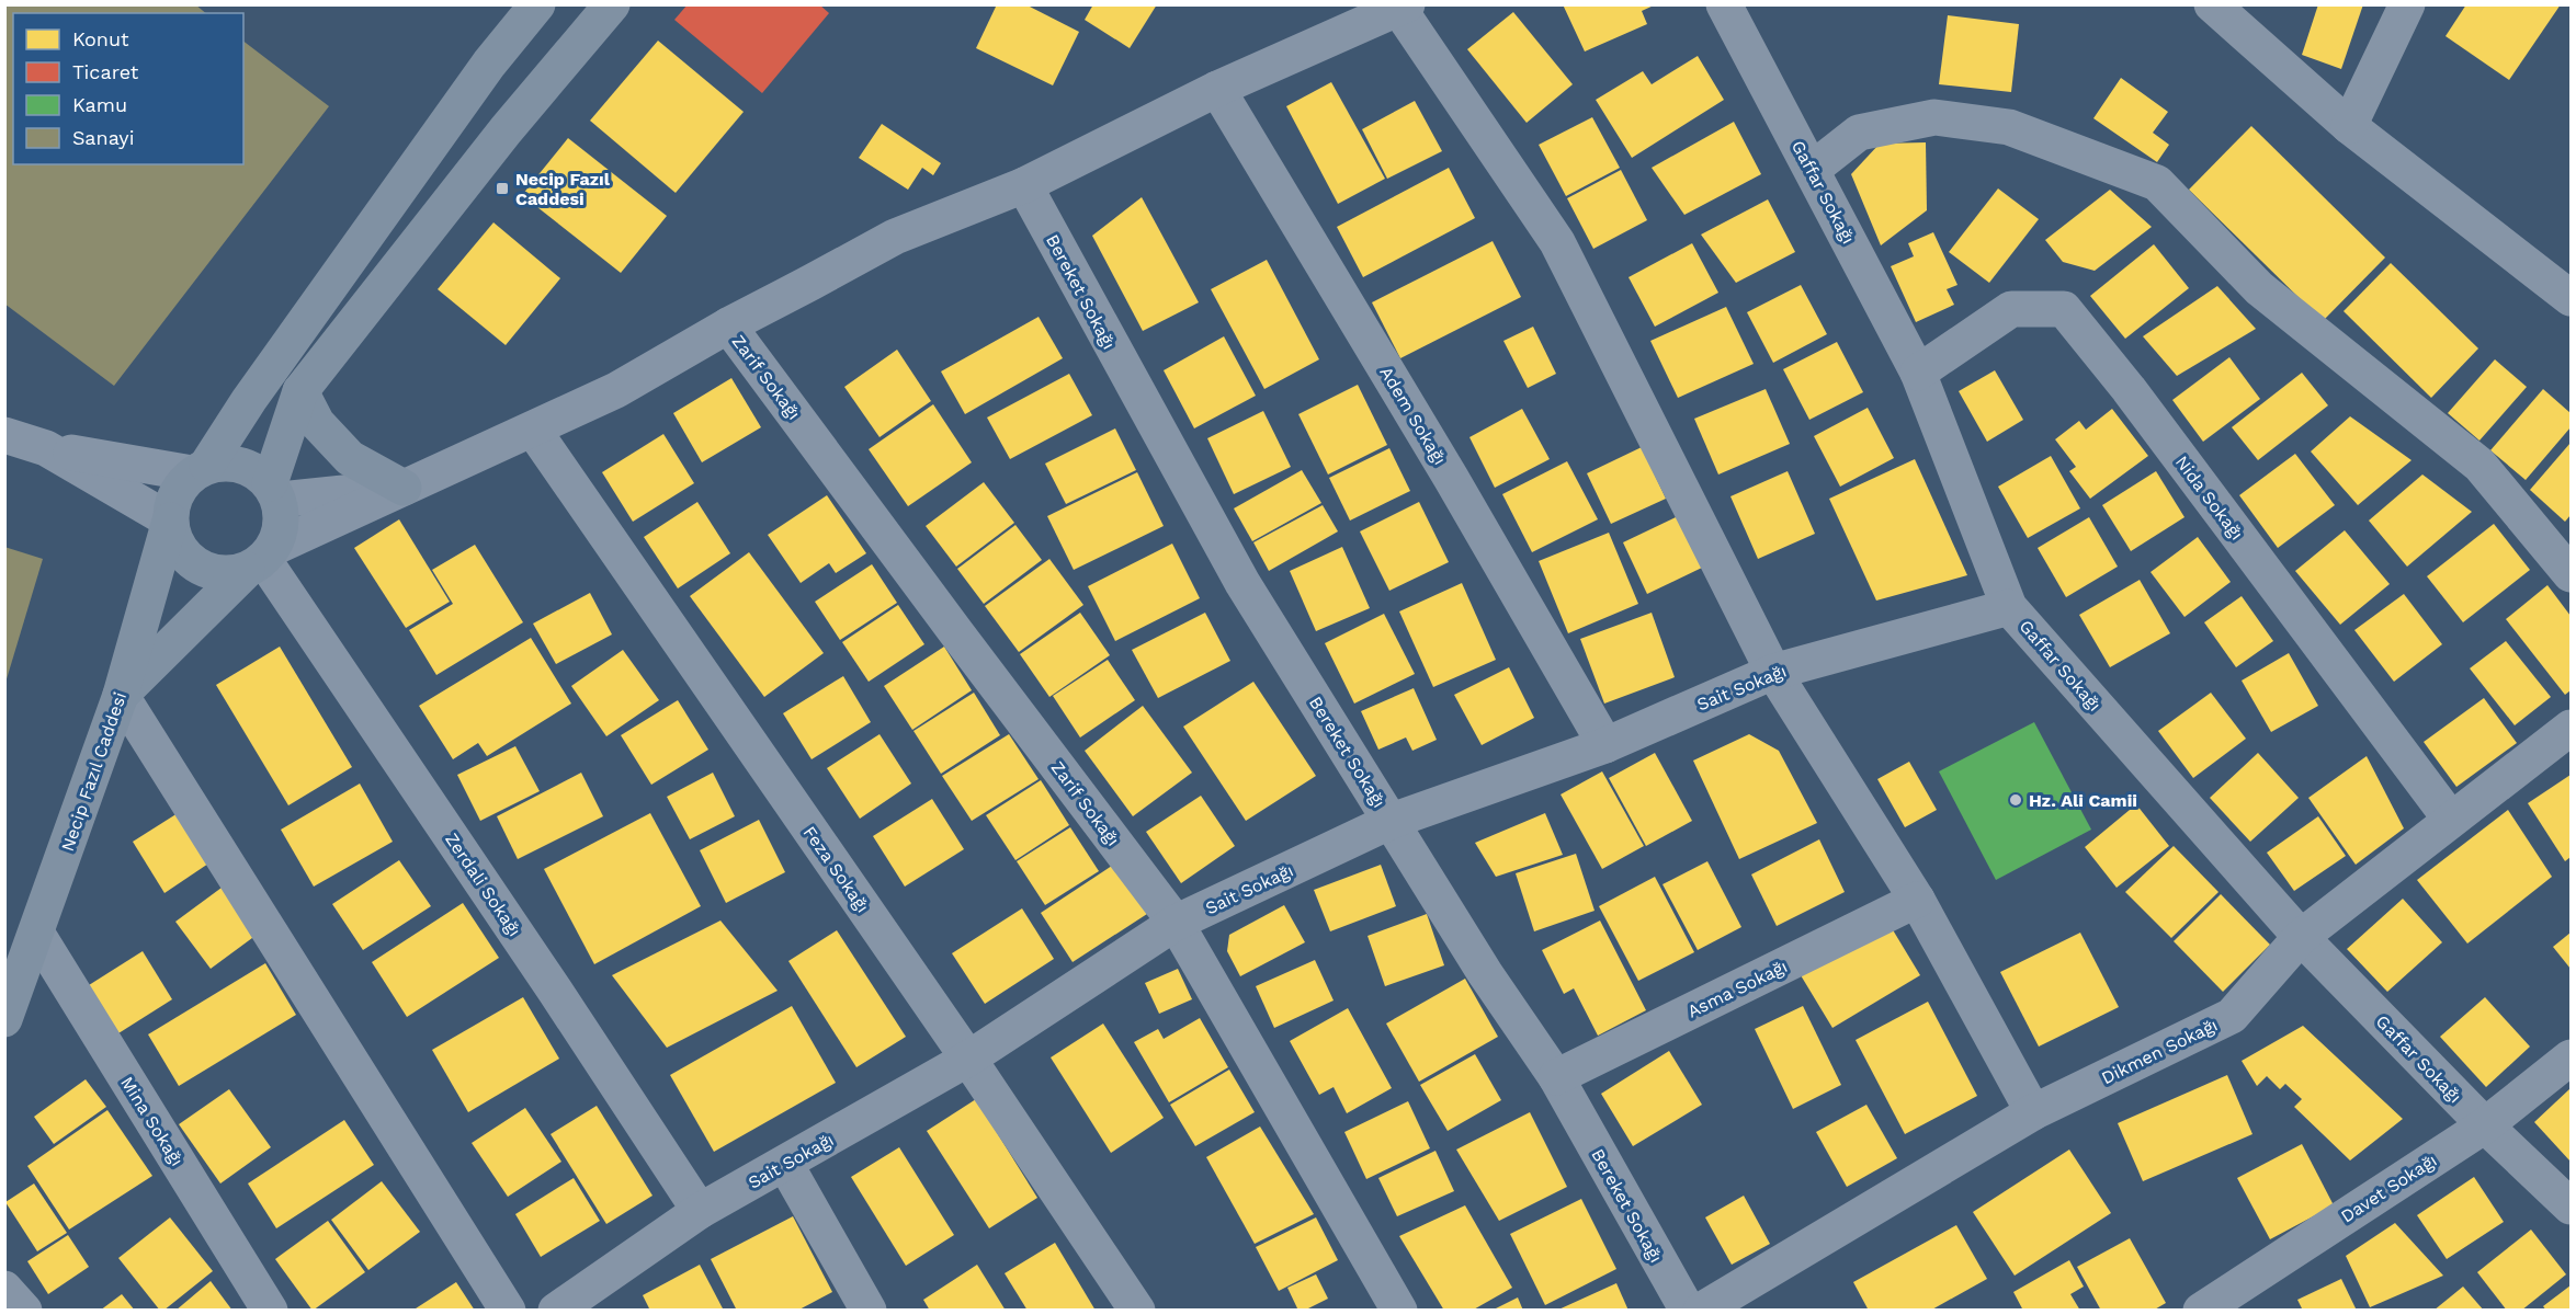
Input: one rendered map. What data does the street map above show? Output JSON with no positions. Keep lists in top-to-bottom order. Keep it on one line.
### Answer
{"streets":{"street":["Gaffar Sokağı","Bereket Sokağı","Zarif Sokağı","Adem Sokağı","Nida Sokağı","Sait Sokağı","Necip Fazıl Caddesi","Feza Sokağı","Zerdali Sokağı","Asma Sokağı","Dikmen Sokağı","Mina Sokağı","Davet Sokağı"]},"crossings":[["Gaffar Sokağı","Nida Sokağı"],["Gaffar Sokağı","Sait Sokağı"],["Gaffar Sokağı","Dikmen Sokağı"],["Gaffar Sokağı","Davet Sokağı"],["Bereket Sokağı","Sait Sokağı"],["Bereket Sokağı","Asma Sokağı"],["Zarif Sokağı","Sait Sokağı"],["Adem Sokağı","Sait Sokağı"],["Nida Sokağı","Dikmen Sokağı"],["Sait Sokağı","Feza Sokağı"],["Sait Sokağı","Zerdali Sokağı"],["Necip Fazıl Caddesi","Zerdali Sokağı"],["Necip Fazıl Caddesi","Mina Sokağı"]],"places":{"transit":["Necip Fazıl Caddesi"],"other":["Hz. Ali Camii"]},"legend":["Konut","Ticaret","Kamu","Sanayi"]}
